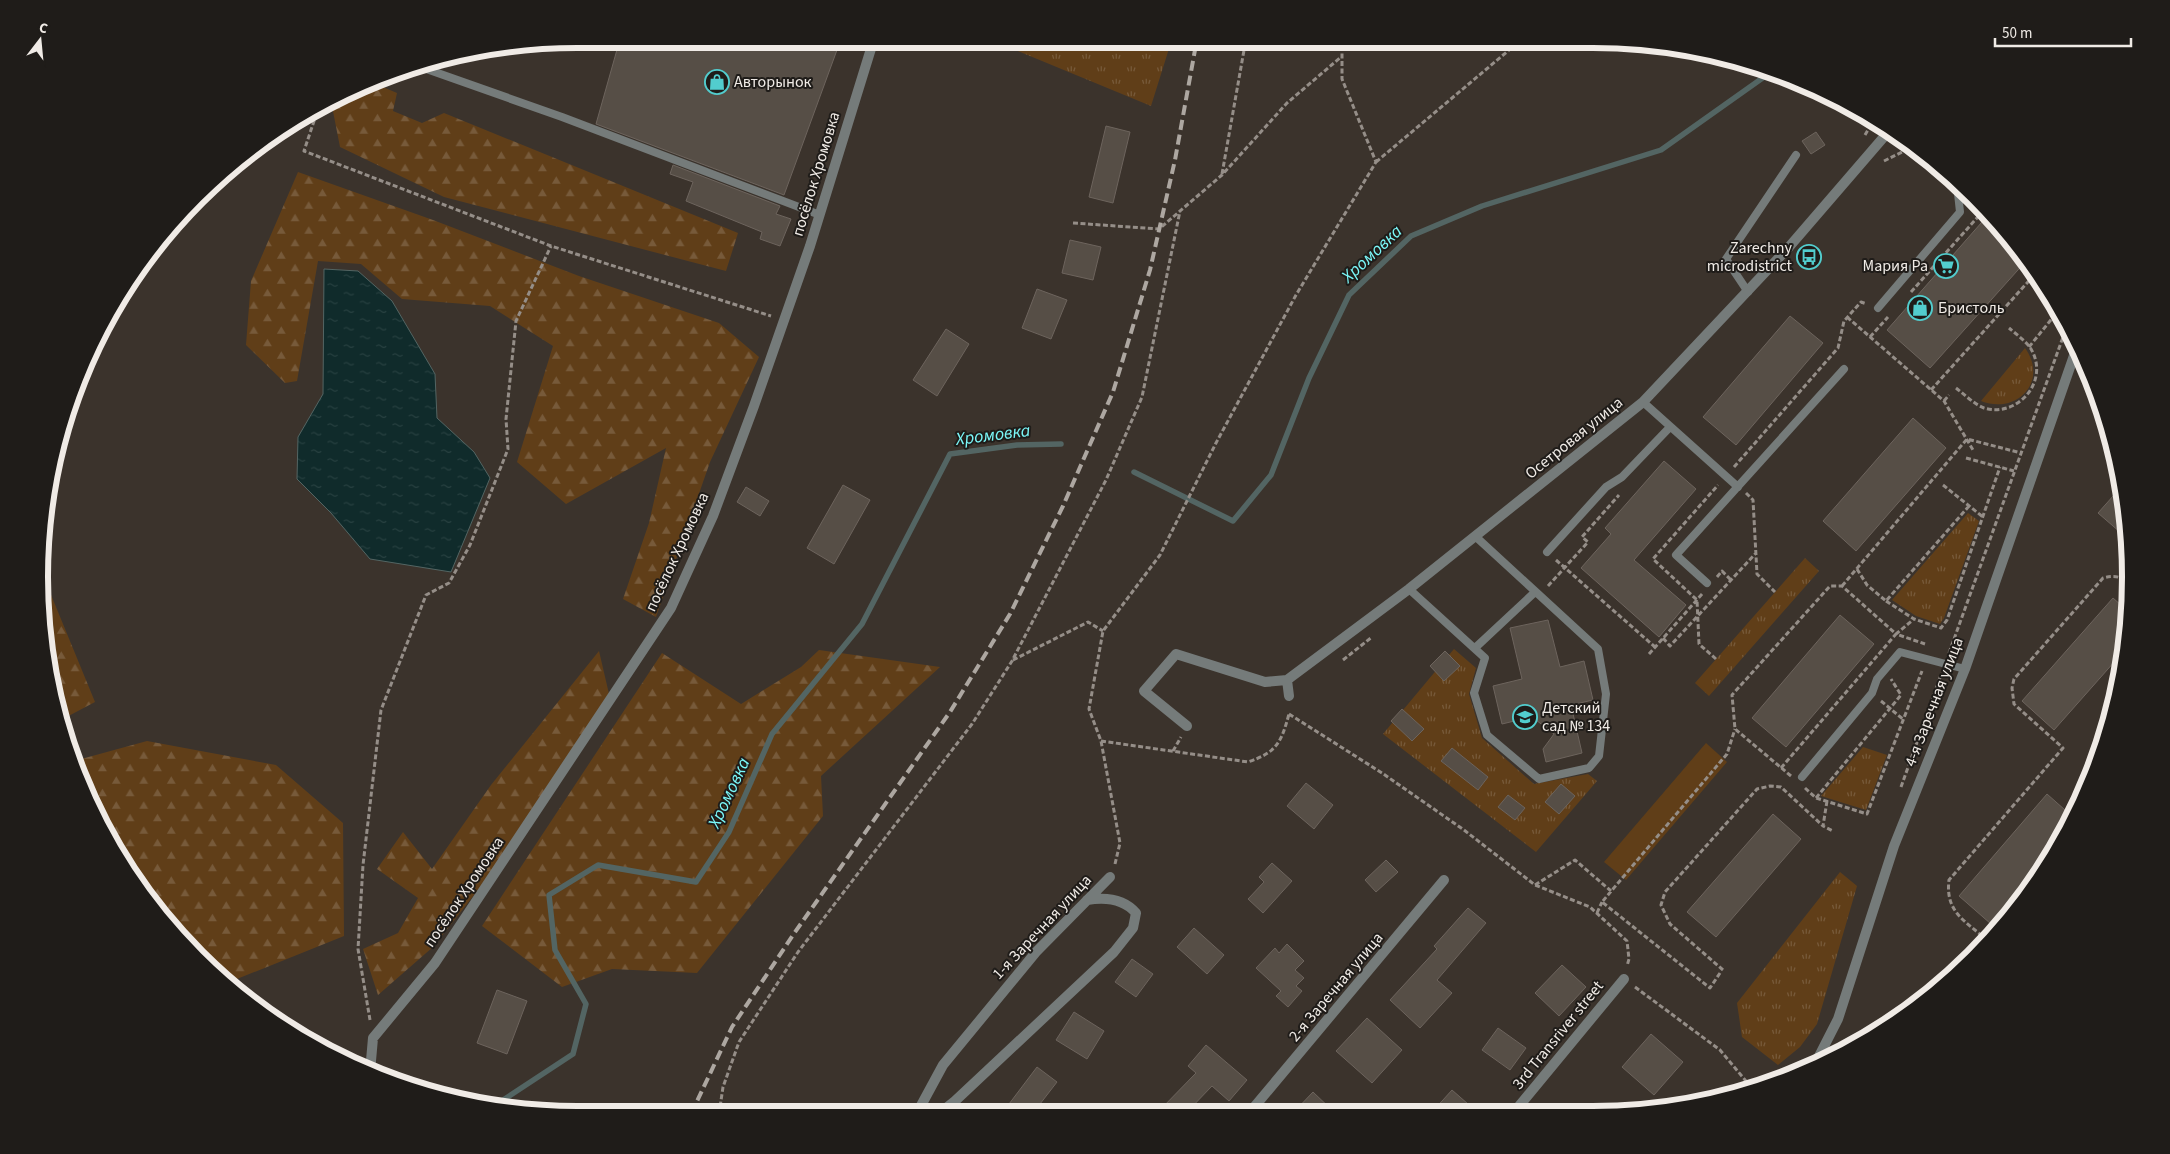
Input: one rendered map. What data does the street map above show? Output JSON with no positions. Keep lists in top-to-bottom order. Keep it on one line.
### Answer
{"streets":{"street":["посёлок Хромовка","Осетровая улица","4-я Заречная улица","1-я Заречная улица","2-я Заречная улица","3rd Transriver street"]},"water":["Хромовка"],"places":{"shop":["Авторынок","Бристоль"],"bus stop":["Zarechny microdistrict"],"supermarket":["Мария Ра"],"school or university":["Детский сад № 134"]},"scale_bar":"50 m","north":"top"}
